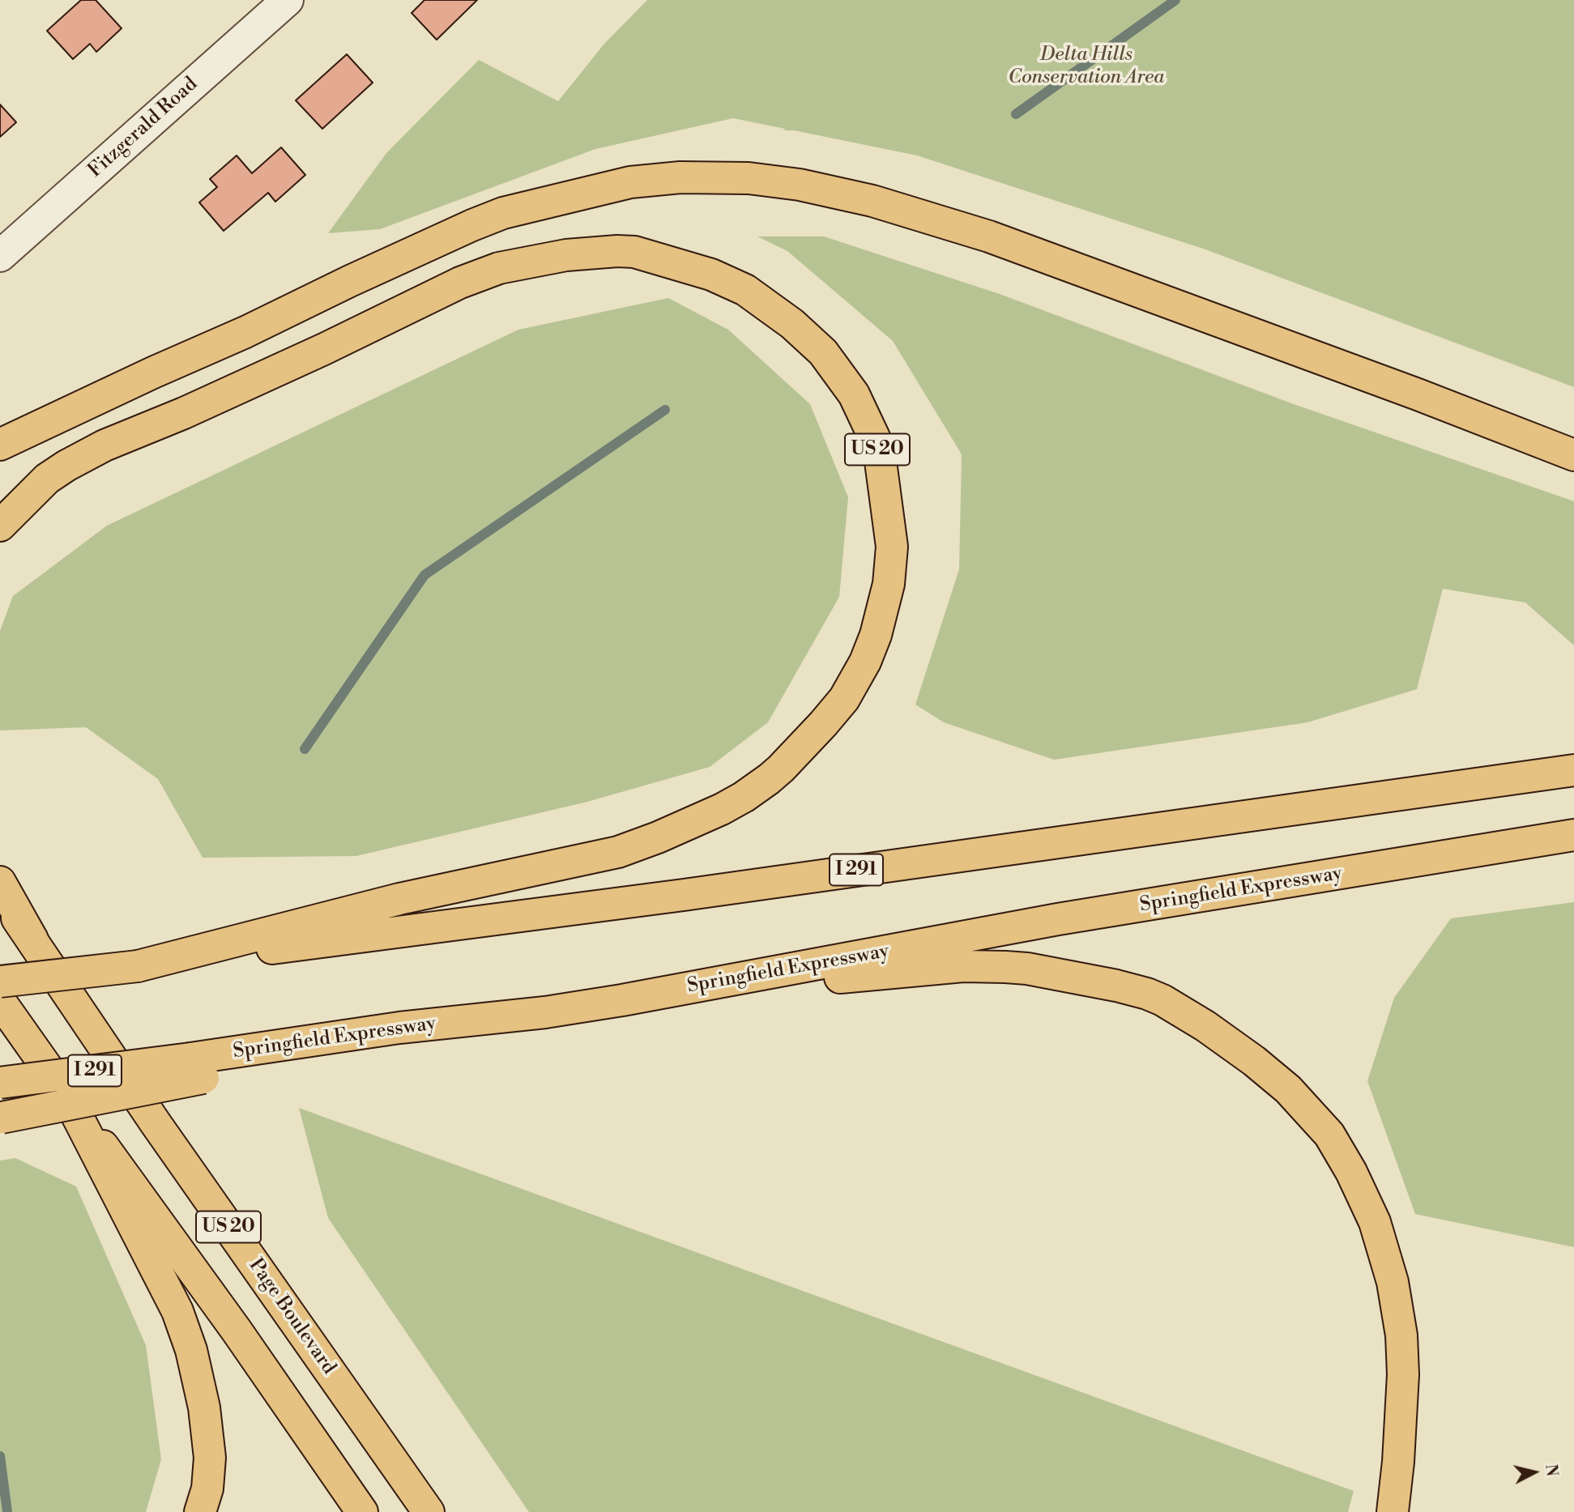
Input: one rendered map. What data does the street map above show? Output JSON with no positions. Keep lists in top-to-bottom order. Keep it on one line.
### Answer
{"streets":{"main road":["US 20","I 291","Springfield Expressway","Page Boulevard"],"street":["Fitzgerald Road"]},"crossings":[["US 20","I 291"],["US 20","Page Boulevard"]],"parks":["Delta Hills Conservation Area"],"north":"right"}
